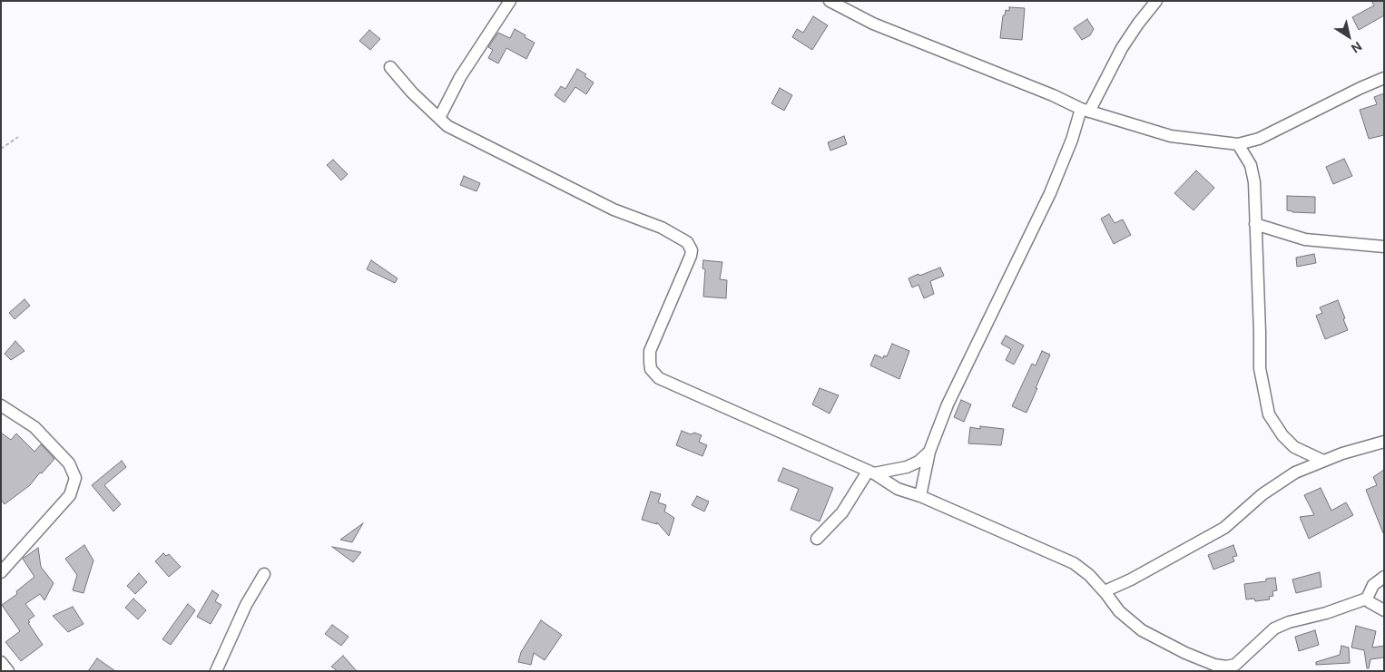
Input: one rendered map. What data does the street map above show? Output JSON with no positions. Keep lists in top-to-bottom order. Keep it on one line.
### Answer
{"north":"bottom right"}
